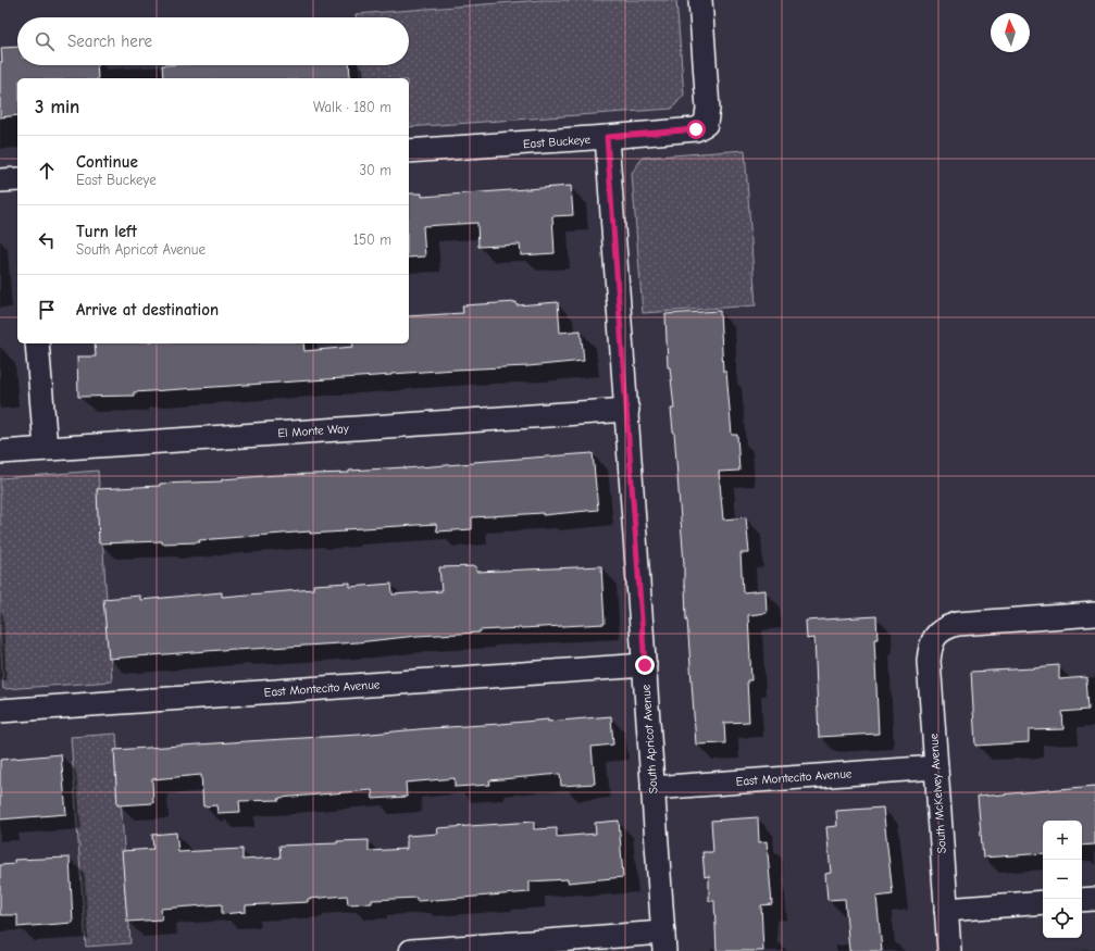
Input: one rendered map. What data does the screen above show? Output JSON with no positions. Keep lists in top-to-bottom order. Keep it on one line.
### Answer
{"streets":{"street":["East Buckeye","El Monte Way","East Montecito Avenue","South Apricot Avenue","South McKelvey Avenue"]},"crossings":[["East Buckeye","South Apricot Avenue"],["El Monte Way","South Apricot Avenue"],["East Montecito Avenue","South Apricot Avenue"],["East Montecito Avenue","South McKelvey Avenue"]],"north":"top","page":{"search":"Search here","heading":["3 min","Walk · 180 m"],"list":[["Continue","East Buckeye","30 m"],["Turn left","South Apricot Avenue","150 m"],"Arrive at destination"],"map_buttons":["+","−"]}}
